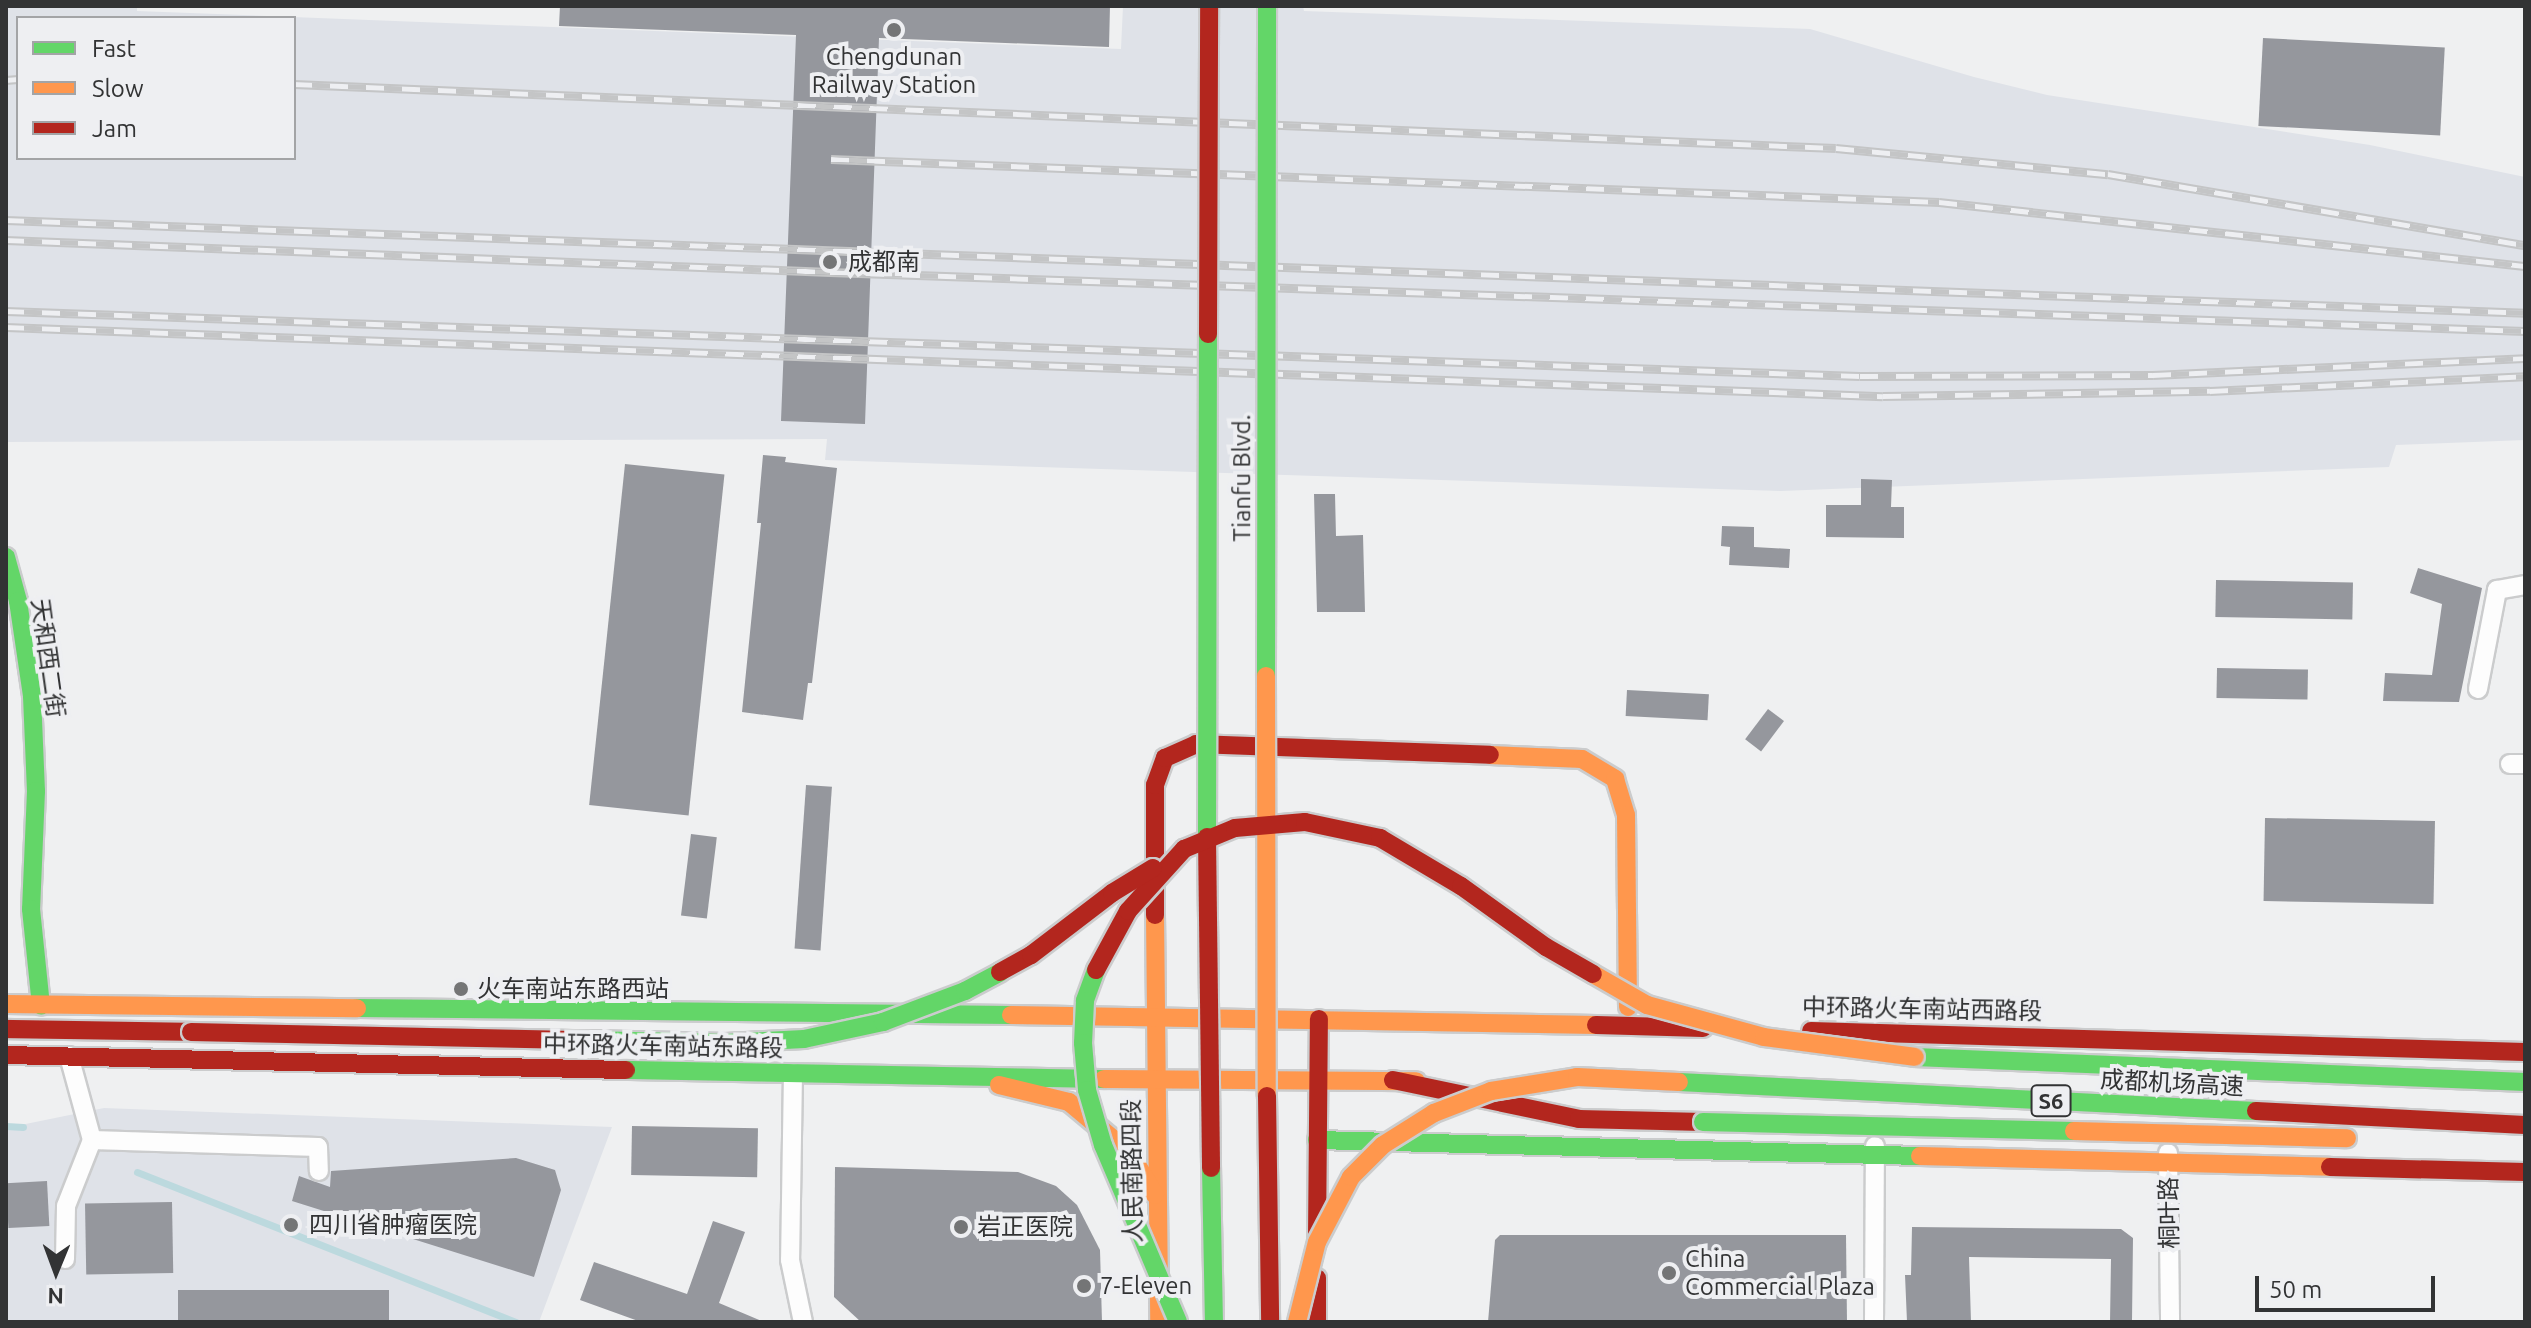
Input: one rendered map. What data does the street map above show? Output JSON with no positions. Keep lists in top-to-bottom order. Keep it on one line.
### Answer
{"streets":{"main road":["Tianfu Blvd.","天和西二街","中环路火车南站西路段","中环路火车南站东路段","成都机场高速","S6","人民南路四段"],"street":["桐叶路"]},"crossings":[["天和西二街","中环路火车南站东路段"],["中环路火车南站西路段","中环路火车南站东路段"],["中环路火车南站西路段","人民南路四段"],["中环路火车南站东路段","人民南路四段"]],"places":["Chengdunan Railway Station","成都南","火车南站东路西站","四川省肿瘤医院","岩正医院","China Commercial Plaza","7-Eleven"],"legend":["Fast","Slow","Jam"],"scale_bar":"50 m","north":"bottom"}
